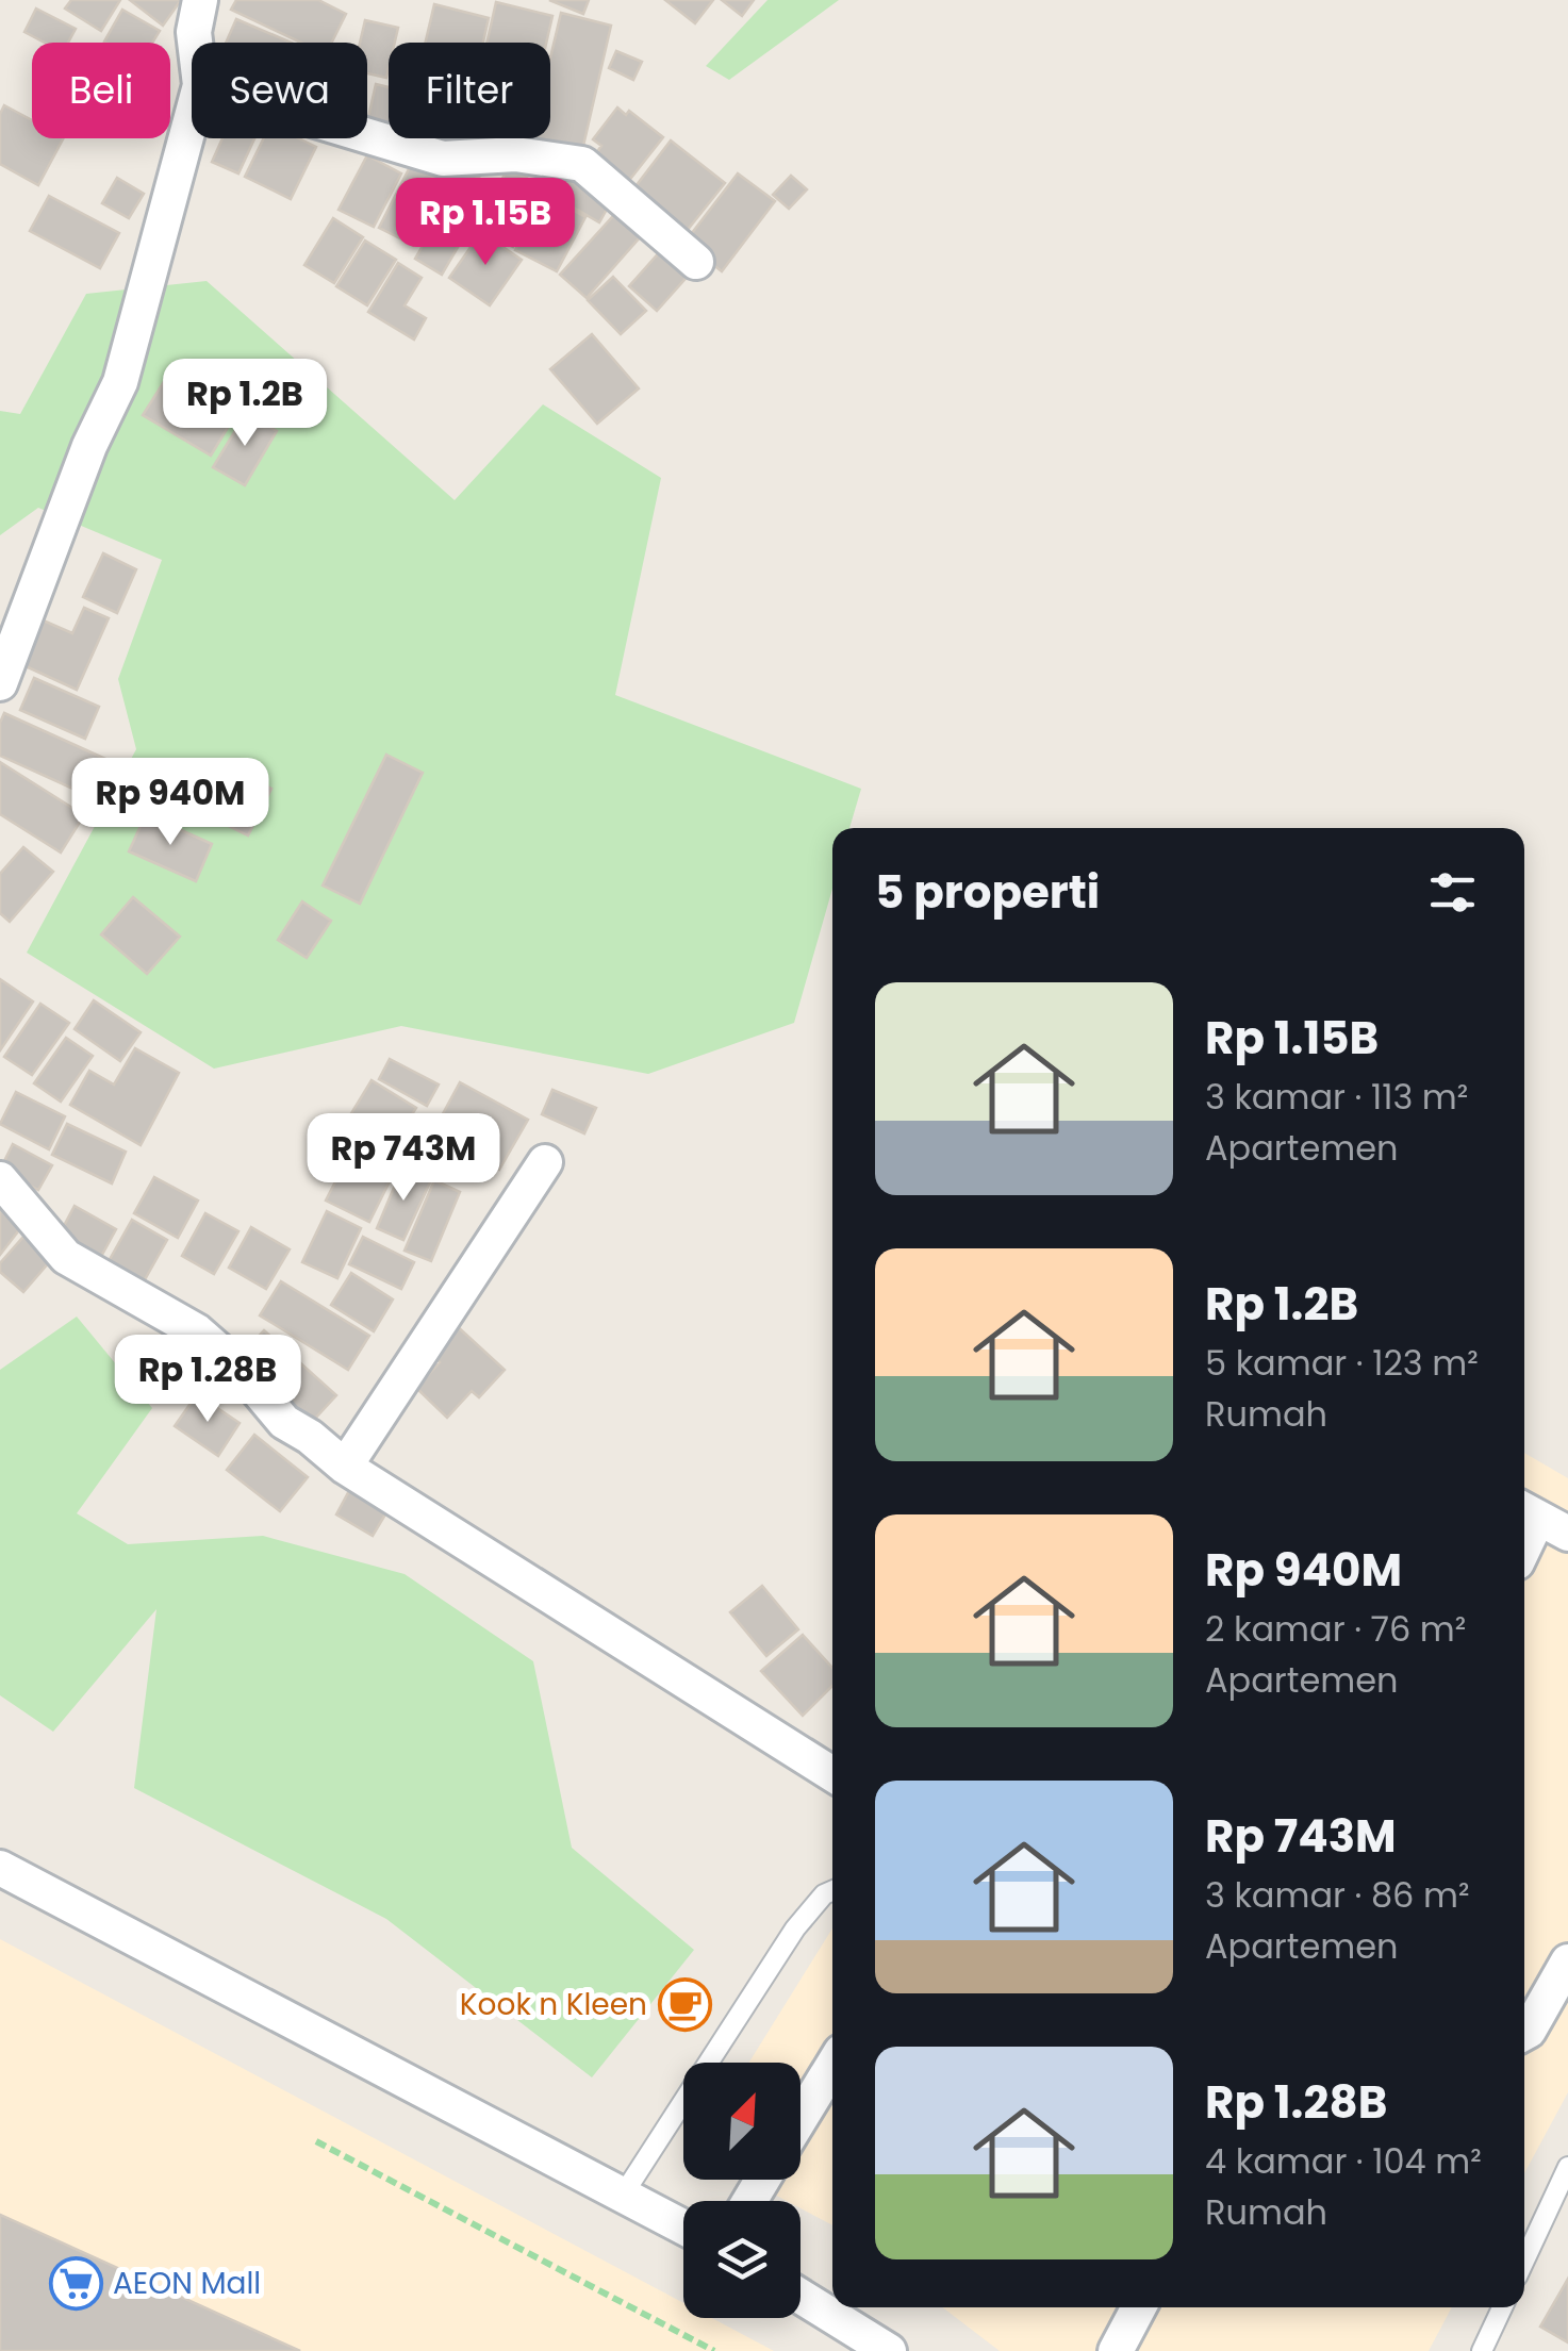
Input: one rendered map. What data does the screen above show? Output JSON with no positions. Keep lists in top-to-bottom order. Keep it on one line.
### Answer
{"places":{"cafe":["Kook n Kleen"],"supermarket":["AEON Mall"]},"north":"top right","page":{"chip":["Beli","Sewa","Filter"],"price":["Rp 1.15B","Rp 1.2B","Rp 940M","Rp 743M","Rp 1.28B"],"heading":"5 properti","list":[{"name":"Rp 1.15B","note":"3 kamar · 113 m² · Apartemen"},{"name":"Rp 1.2B","note":"5 kamar · 123 m² · Rumah"},{"name":"Rp 940M","note":"2 kamar · 76 m² · Apartemen"},{"name":"Rp 743M","note":"3 kamar · 86 m² · Apartemen"},{"name":"Rp 1.28B","note":"4 kamar · 104 m² · Rumah"}]}}
